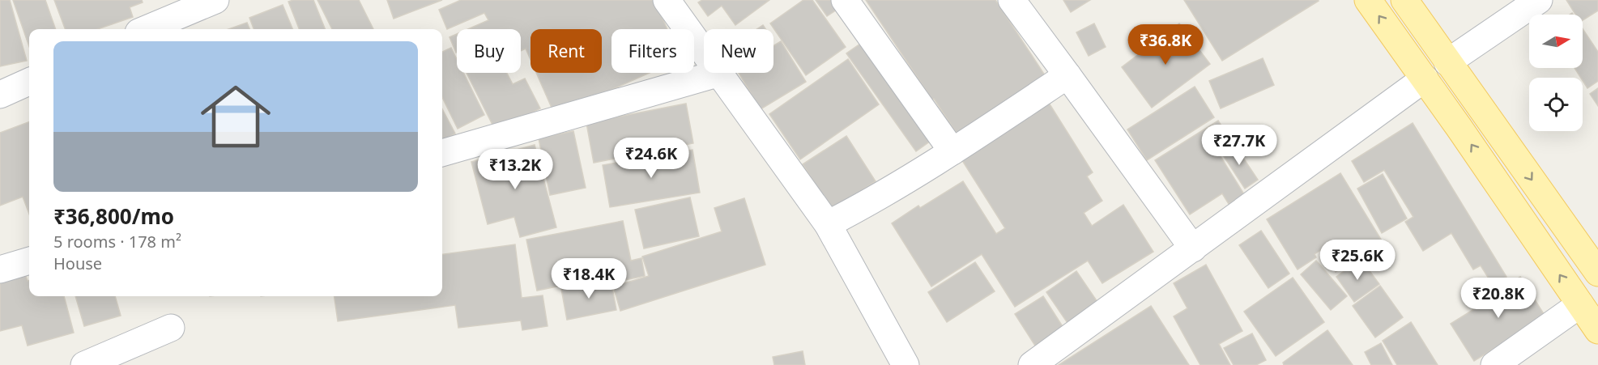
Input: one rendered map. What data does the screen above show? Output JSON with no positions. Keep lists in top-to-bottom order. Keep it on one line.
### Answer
{"north":"right","page":{"price":["₹36.8K","₹27.7K","₹24.6K","₹13.2K","₹25.6K","₹18.4K","₹20.8K"],"chip":["Buy","Rent","Filters","New"],"list":[{"name":"₹36,800/mo","note":"5 rooms · 178 m² · House"}]}}
